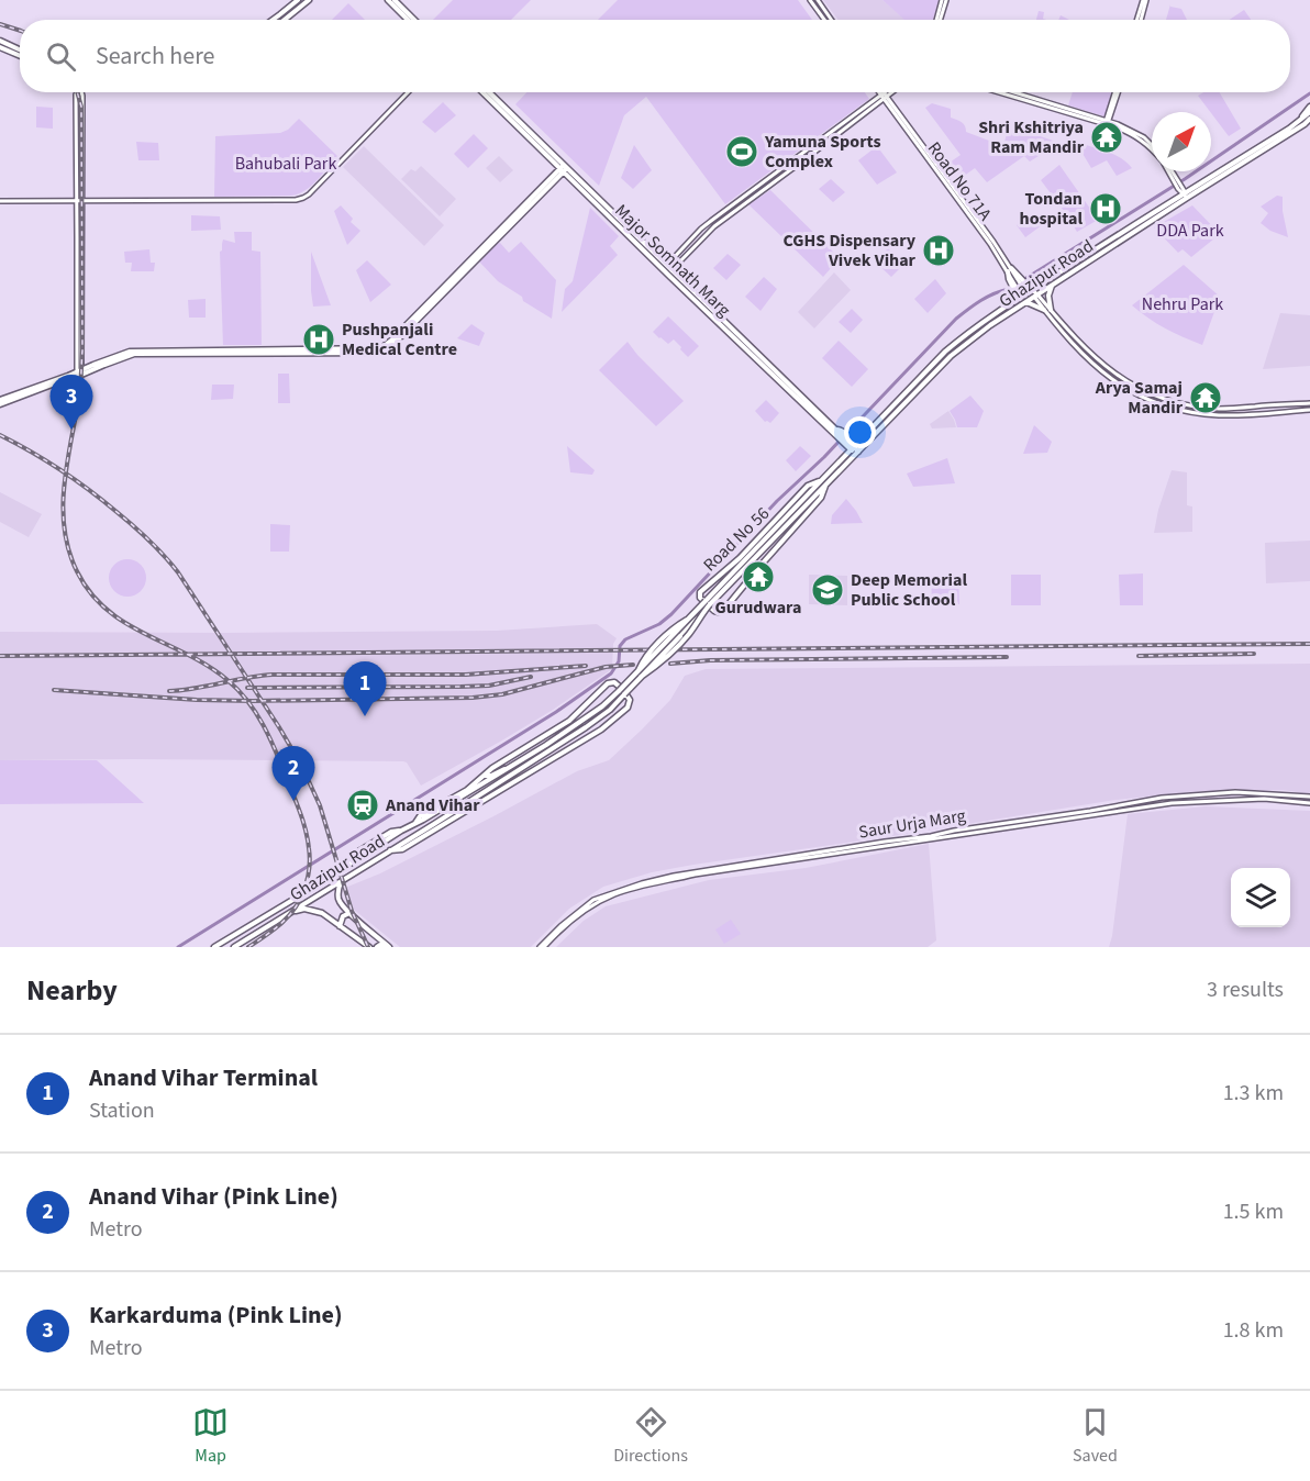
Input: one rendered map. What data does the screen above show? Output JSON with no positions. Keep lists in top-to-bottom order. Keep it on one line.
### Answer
{"streets":{"main road":["Major Somnath Marg","Ghazipur Road","Road No 56"],"street":["Road No 71A","Saur Urja Marg"]},"crossings":[["Major Somnath Marg","Ghazipur Road"],["Ghazipur Road","Road No 56"]],"parks":["Bahubali Park","DDA Park","Nehru Park"],"places":{"temple":["Shri Kshitriya Ram Mandir","Arya Samaj Mandir","Gurudwara"],"sports":["Yamuna Sports Complex"],"hospital":["Tondan hospital","CGHS Dispensary Vivek Vihar","Pushpanjali Medical Centre"],"school or university":["Deep Memorial Public School"],"station":["Anand Vihar"]},"north":"top right","page":{"search":"Search here","pins":["3","1","2"],"heading":["Nearby","3 results"],"list":[{"mark":"1","name":"Anand Vihar Terminal","note":"Station","value":"1.3 km"},{"mark":"2","name":"Anand Vihar (Pink Line)","note":"Metro","value":"1.5 km"},{"mark":"3","name":"Karkarduma (Pink Line)","note":"Metro","value":"1.8 km"}],"nav":["Map","Directions","Saved"]}}
